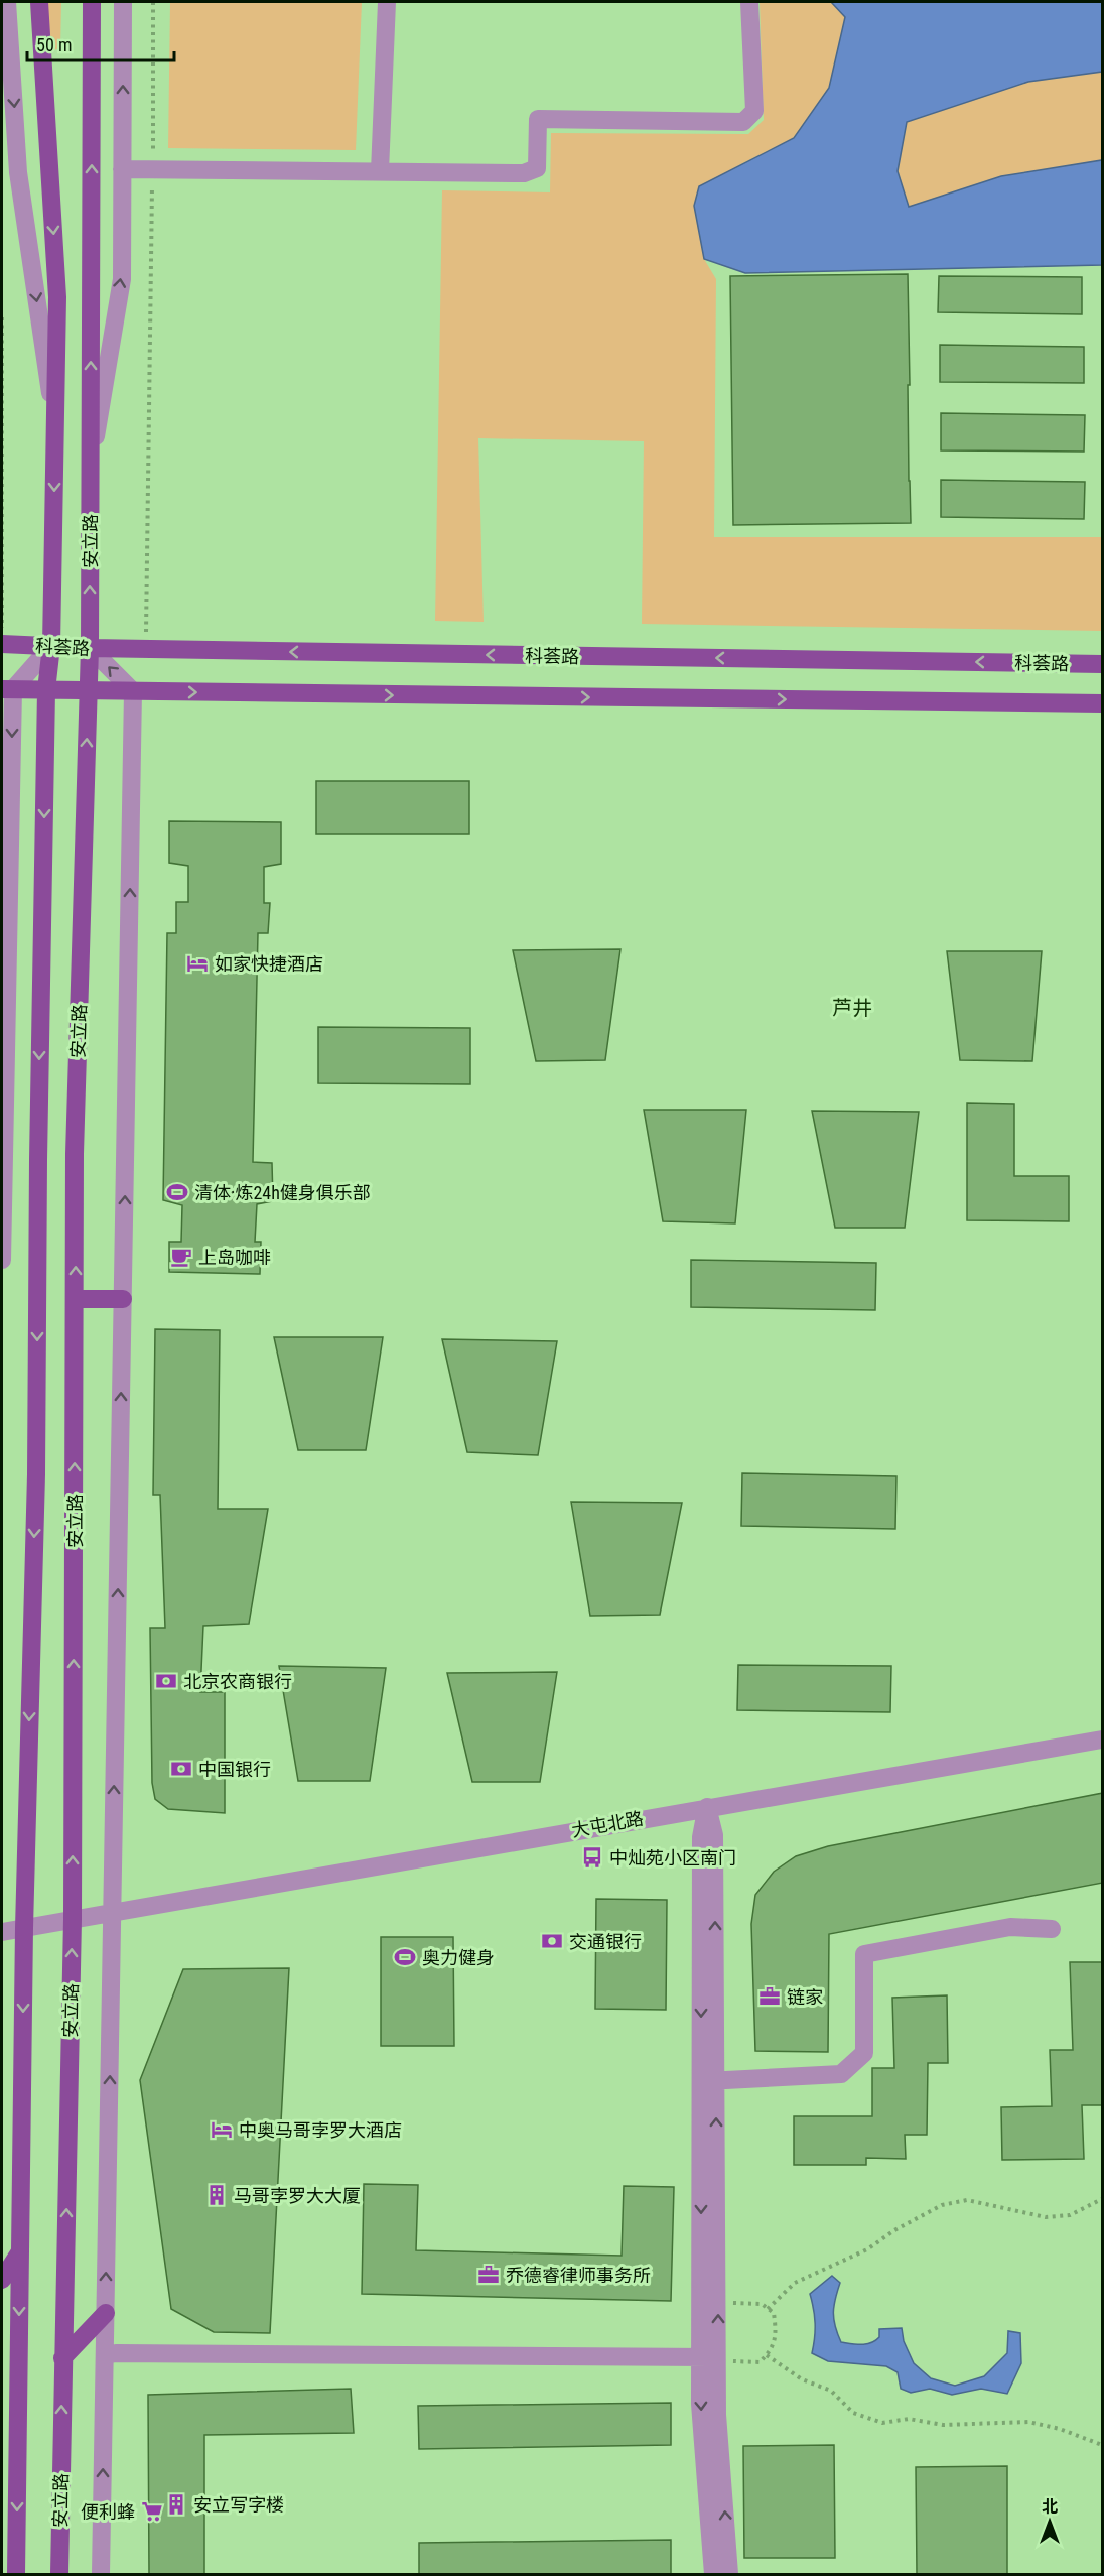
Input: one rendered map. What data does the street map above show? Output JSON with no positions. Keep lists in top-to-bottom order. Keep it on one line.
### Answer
{"streets":{"main road":["安立路","科荟路"],"street":["大屯北路"]},"crossings":[["安立路","科荟路"],["安立路","大屯北路"]],"districts":["芦井"],"places":{"hotel":["如家快捷酒店","中奥马哥孛罗大酒店"],"sports":["清体·炼24h健身俱乐部","奥力健身"],"cafe":["上岛咖啡"],"bank":["北京农商银行","中国银行","交通银行"],"bus stop":["中灿苑小区南门"],"office":["链家","乔德睿律师事务所"],"building":["马哥孛罗大大厦","安立写字楼"],"supermarket":["便利蜂"]},"scale_bar":"50 m","north":"top"}
